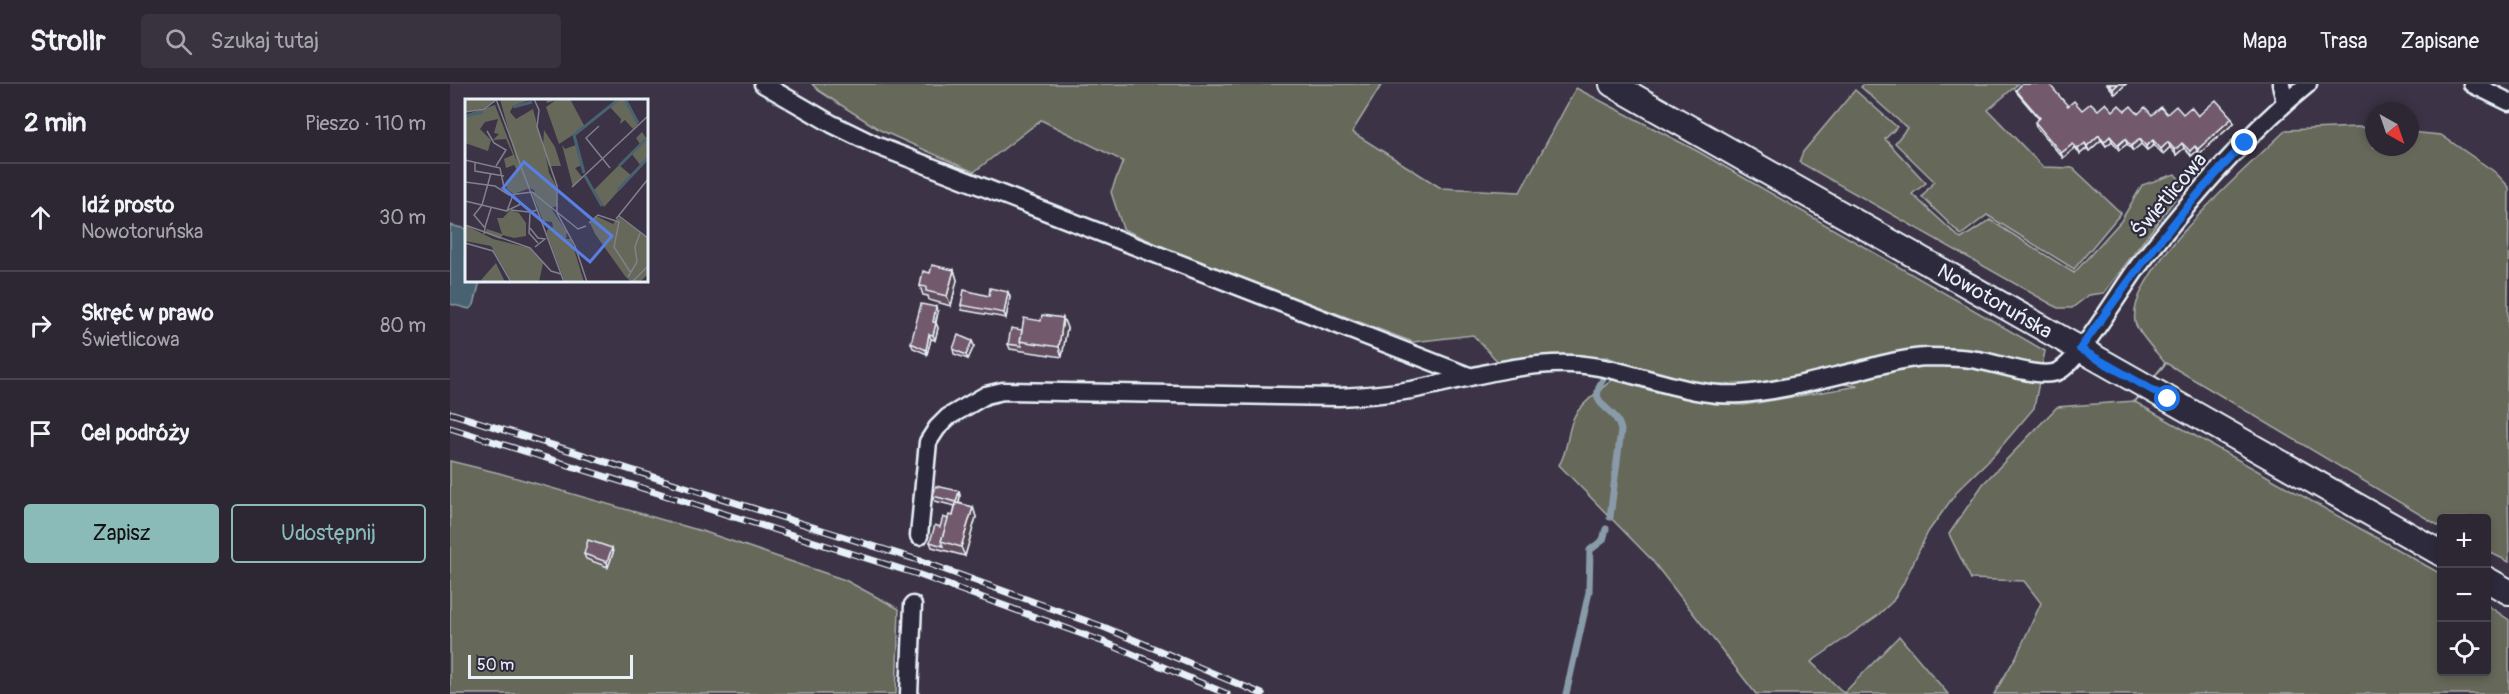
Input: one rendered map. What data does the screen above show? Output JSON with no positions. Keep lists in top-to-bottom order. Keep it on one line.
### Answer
{"streets":{"main road":["Nowotoruńska"],"street":["Świetlicowa"]},"crossings":[["Świetlicowa","Nowotoruńska"]],"scale_bar":"50 m","north":"bottom right","page":{"header":"Strollr","search":"Szukaj tutaj","nav":["Mapa","Trasa","Zapisane"],"heading":["2 min","Pieszo · 110 m"],"list":[["Idź prosto","Nowotoruńska","30 m"],["Skręć w prawo","Świetlicowa","80 m"],"Cel podróży"],"buttons":["Zapisz","Udostępnij"],"map_buttons":["+","−"],"scale":"50 m"}}
